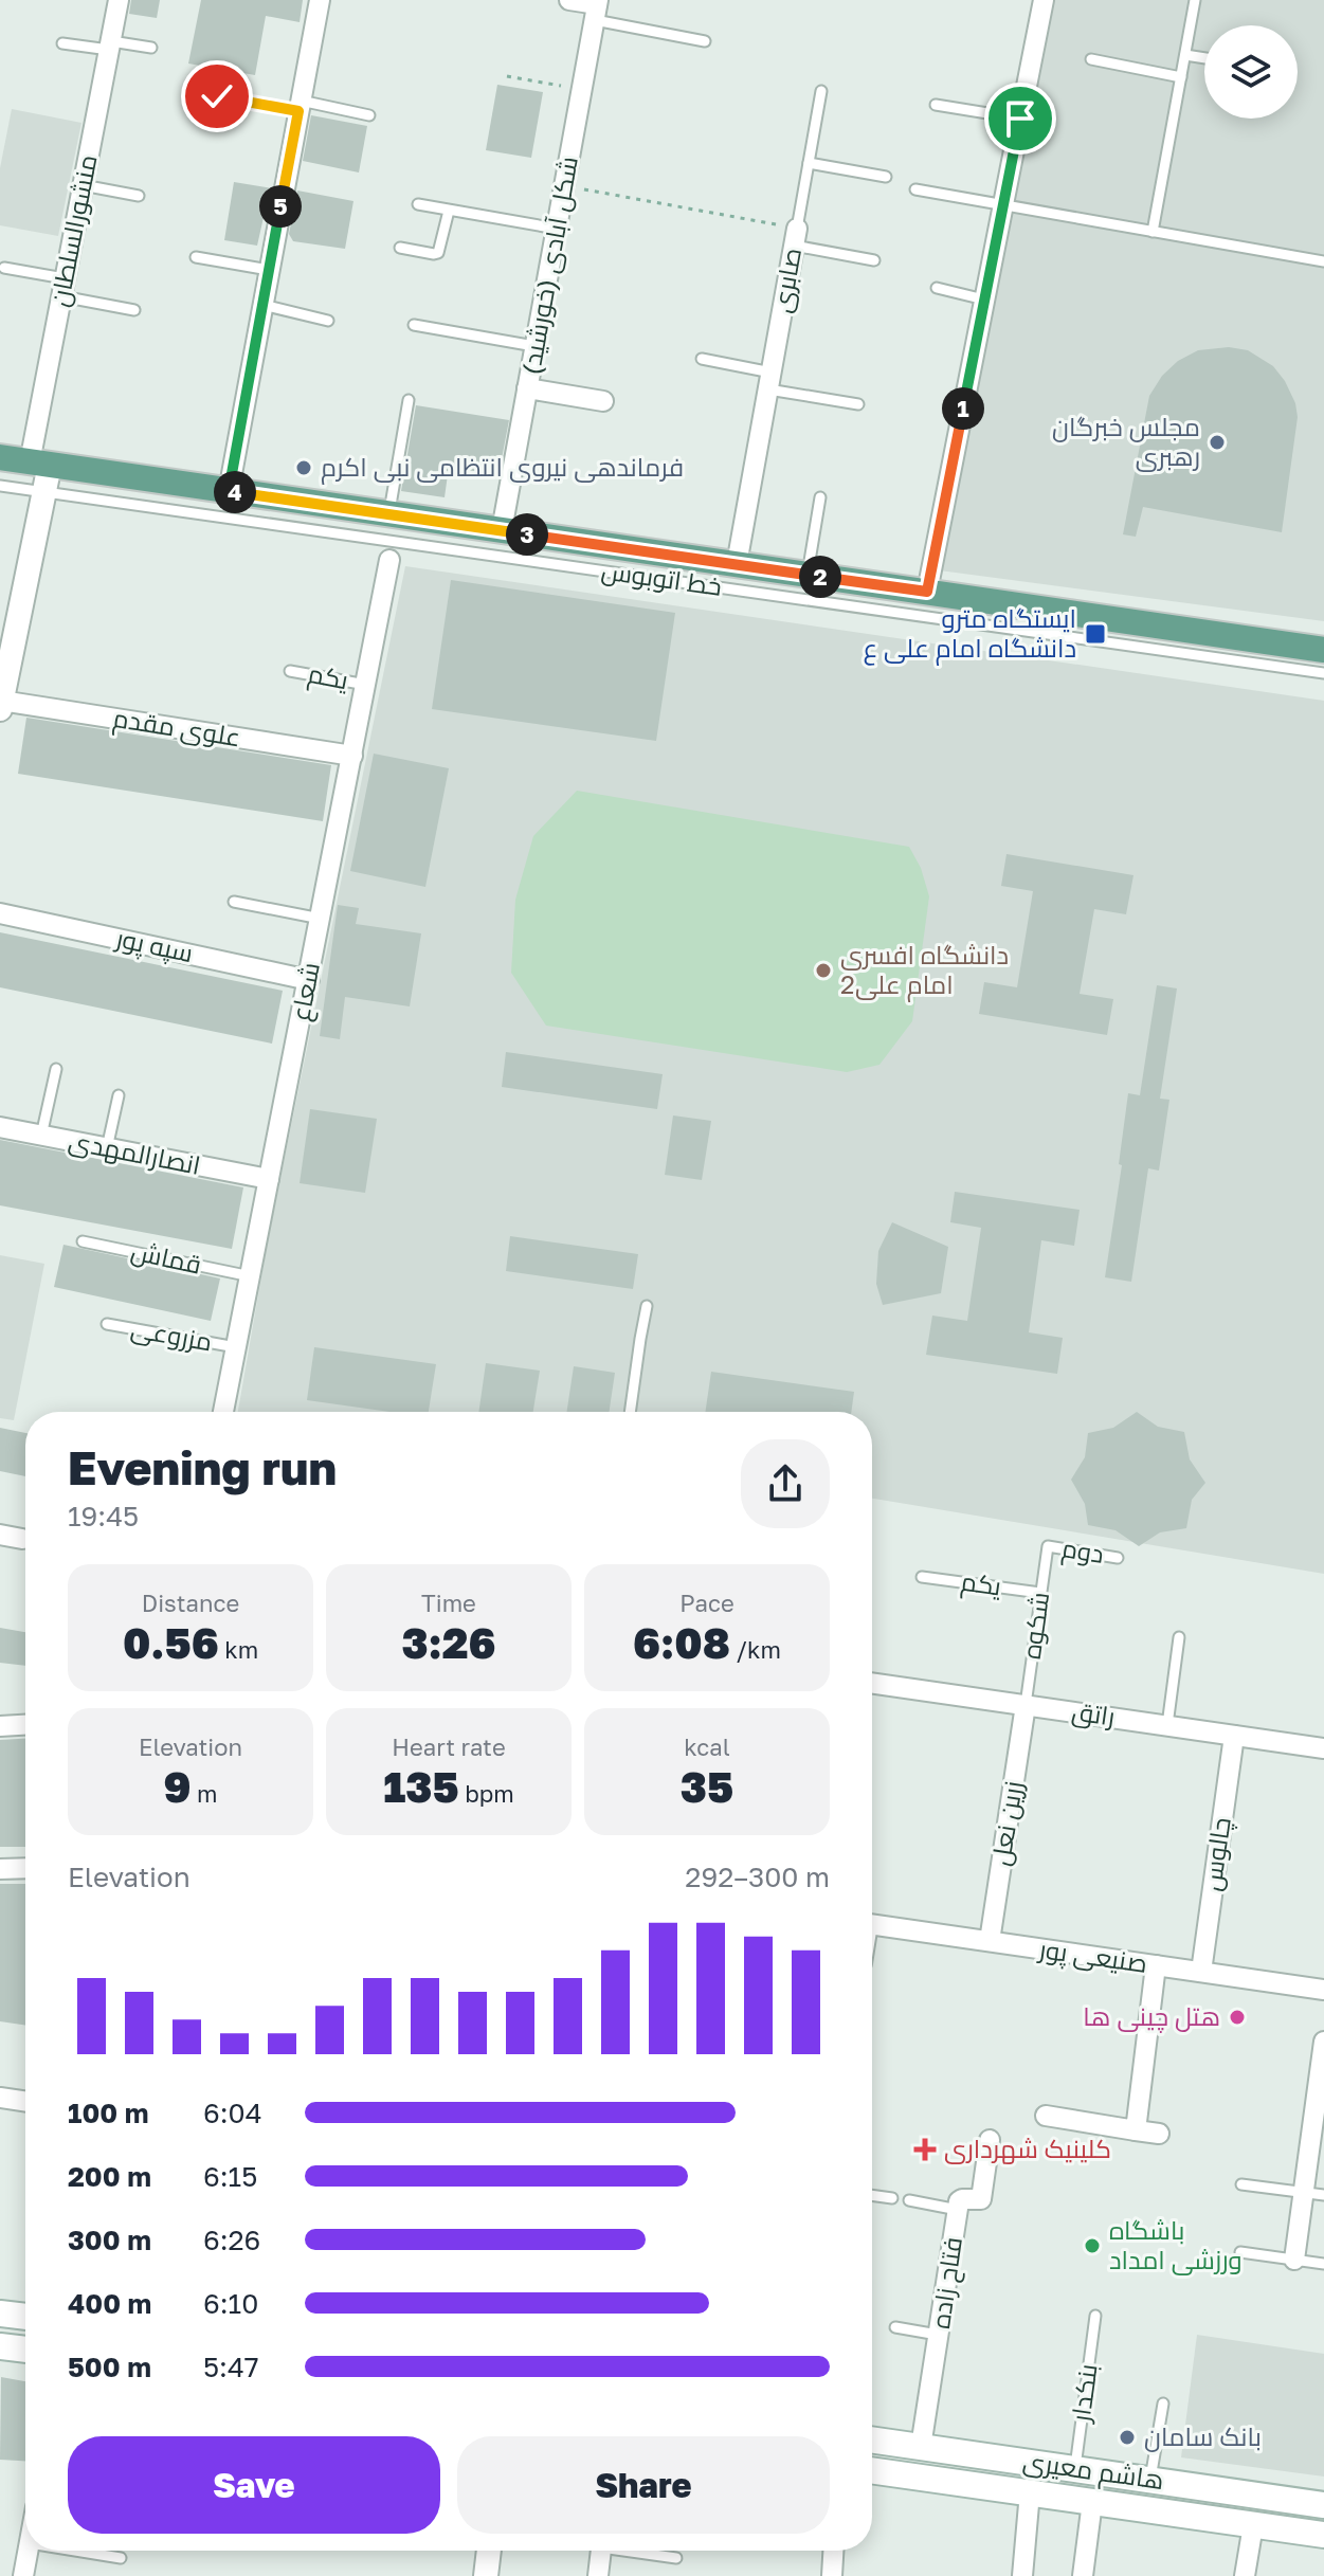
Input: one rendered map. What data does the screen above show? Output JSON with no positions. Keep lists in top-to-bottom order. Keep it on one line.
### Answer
{"streets":{"main road":["هاشم معیری"],"street":["منشورالسلطان","شکل آبادی (خورشید)","صابری","علوی مقدم","سپه پور","شعاع","انصارالمهدی","راتق","زرین نعل","چالوس","صنیعی پور","فتاح زاده"],"lane":["خط اتوبوس","یکم","قماش","مزروعی","دوم","شکوه","بنکدار"]},"crossings":[["شکل آبادی (خورشید)","صابری"],["یکم","شعاع"],["یکم","شکوه"],["علوی مقدم","شعاع"],["سپه پور","شعاع"],["شعاع","انصارالمهدی"],["شعاع","قماش"],["شعاع","مزروعی"],["دوم","شکوه"],["شکوه","راتق"],["شکوه","زرین نعل"],["راتق","زرین نعل"],["راتق","چالوس"],["زرین نعل","صنیعی پور"],["چالوس","صنیعی پور"],["فتاح زاده","هاشم معیری"],["بنکدار","هاشم معیری"]],"places":{"other":["مجلس خبرگان رهبری","فرماندهی نیروی انتظامی نبی اکرم","دانشگاه افسری امام علی2","هتل چینی ها","باشگاه ورزشی امداد","بانک سامان"],"transit":["ایستگاه مترو دانشگاه امام علی ع"],"health":["کلینیک شهرداری"]},"page":{"pins":["5","1","4","3","2"],"heading":["Evening run","19:45"],"stats":[["Distance","0.56 km"],["Time","3:26"],["Pace","6:08 /km"],["Elevation","9 m"],["Heart rate","135 bpm"],["kcal","35"]],"chart":["Elevation","292–300 m"],"list":[{"name":"100 m","note":"6:04"},{"name":"200 m","note":"6:15"},{"name":"300 m","note":"6:26"},{"name":"400 m","note":"6:10"},{"name":"500 m","note":"5:47"}],"buttons":["Save","Share"]}}
